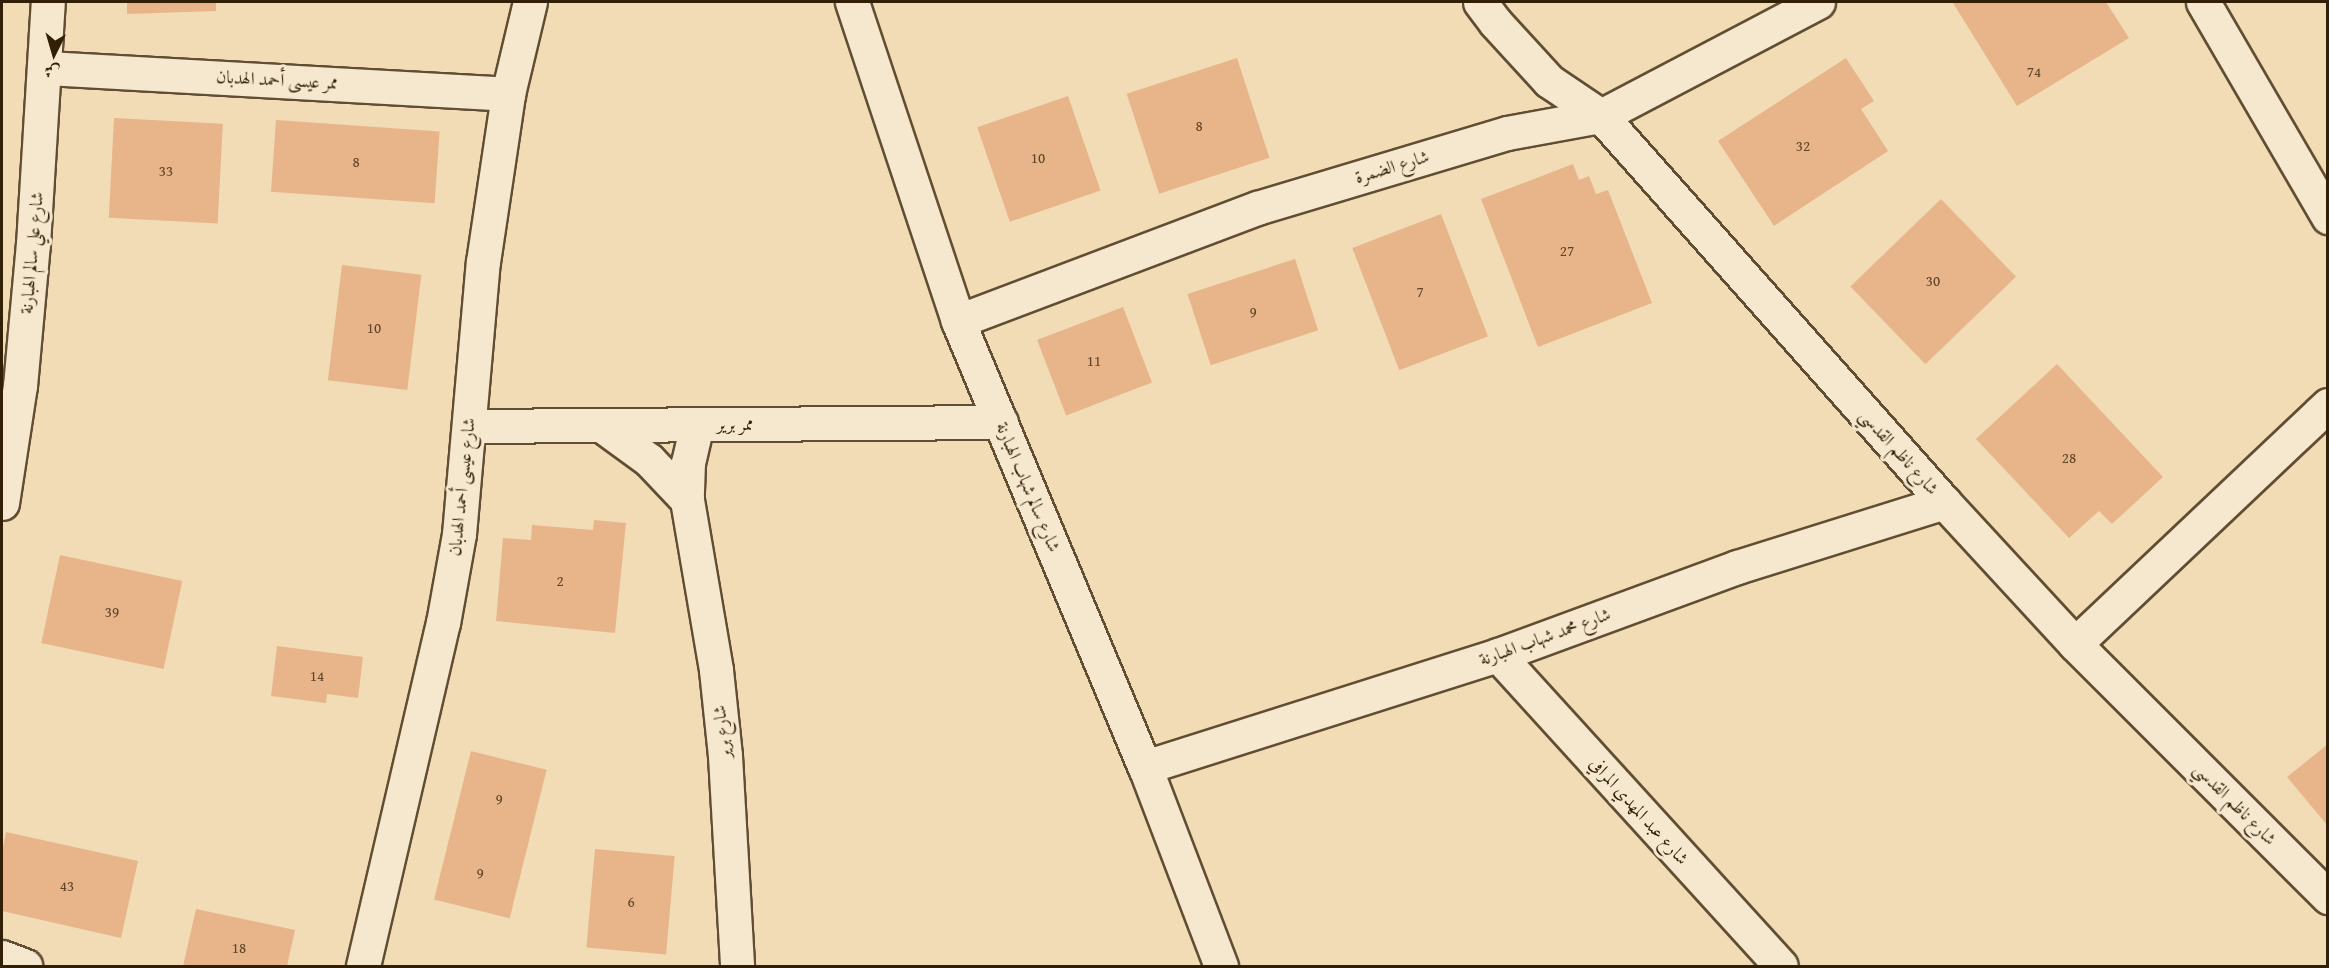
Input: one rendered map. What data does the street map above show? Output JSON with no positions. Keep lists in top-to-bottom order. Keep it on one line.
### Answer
{"streets":{"street":["ممر عيسى أحمد الهدبان","شارع الضمرة","شارع علي سالم الهبارنة","ممر برير","شارع ناظم القدسي","شارع عيسى أحمد الهدبان","شارع سالم شهاب الهبارنة","شارع محمد شهاب الهبارنة","شارع برير","شارع عبد المهدي المرافي"]},"crossings":[["ممر عيسى أحمد الهدبان","شارع علي سالم الهبارنة"],["ممر عيسى أحمد الهدبان","شارع عيسى أحمد الهدبان"],["شارع الضمرة","شارع ناظم القدسي"],["شارع الضمرة","شارع سالم شهاب الهبارنة"],["ممر برير","شارع عيسى أحمد الهدبان"],["ممر برير","شارع سالم شهاب الهبارنة"],["ممر برير","شارع برير"],["شارع ناظم القدسي","شارع محمد شهاب الهبارنة"],["شارع سالم شهاب الهبارنة","شارع محمد شهاب الهبارنة"],["شارع محمد شهاب الهبارنة","شارع عبد المهدي المرافي"]],"house_numbers":["74","8","32","10","8","33","27","30","7","9","10","11","28","2","39","14","9","9","43","6","18"],"north":"bottom"}
